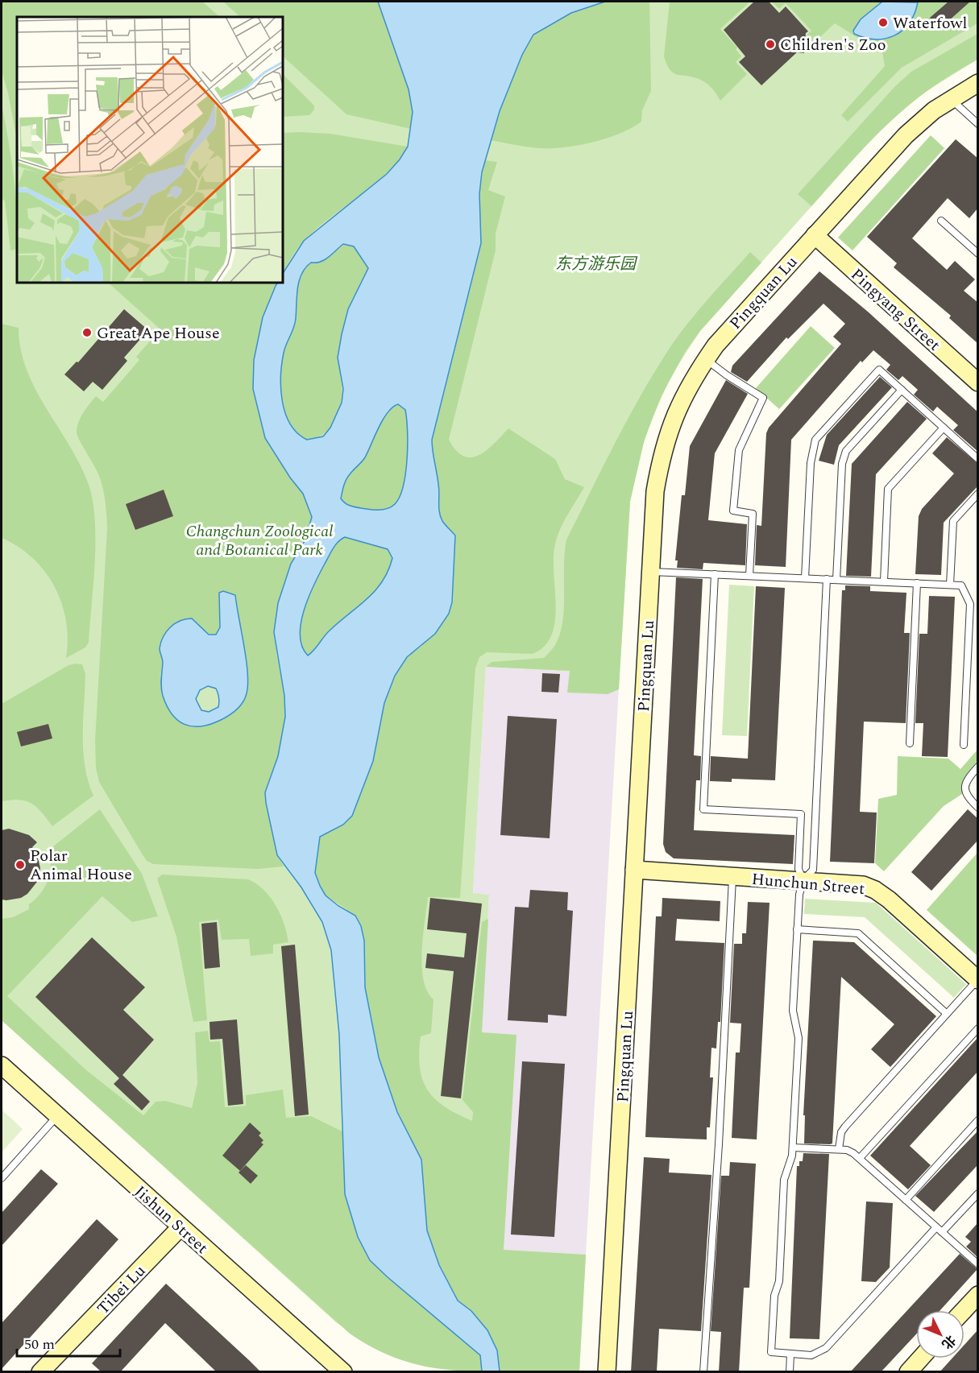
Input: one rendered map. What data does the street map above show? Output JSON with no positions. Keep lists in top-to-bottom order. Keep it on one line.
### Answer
{"streets":{"street":["Pingquan Lu","Pingyang Street","Hunchun Street","Jishun Street","Tibei Lu"]},"crossings":[["Pingquan Lu","Pingyang Street"],["Pingquan Lu","Hunchun Street"],["Jishun Street","Tibei Lu"]],"parks":["东方游乐园","Changchun Zoological and Botanical Park"],"places":["Waterfowl","Children's Zoo","Great Ape House","Polar Animal House"],"scale_bar":"50 m","north":"bottom right"}
